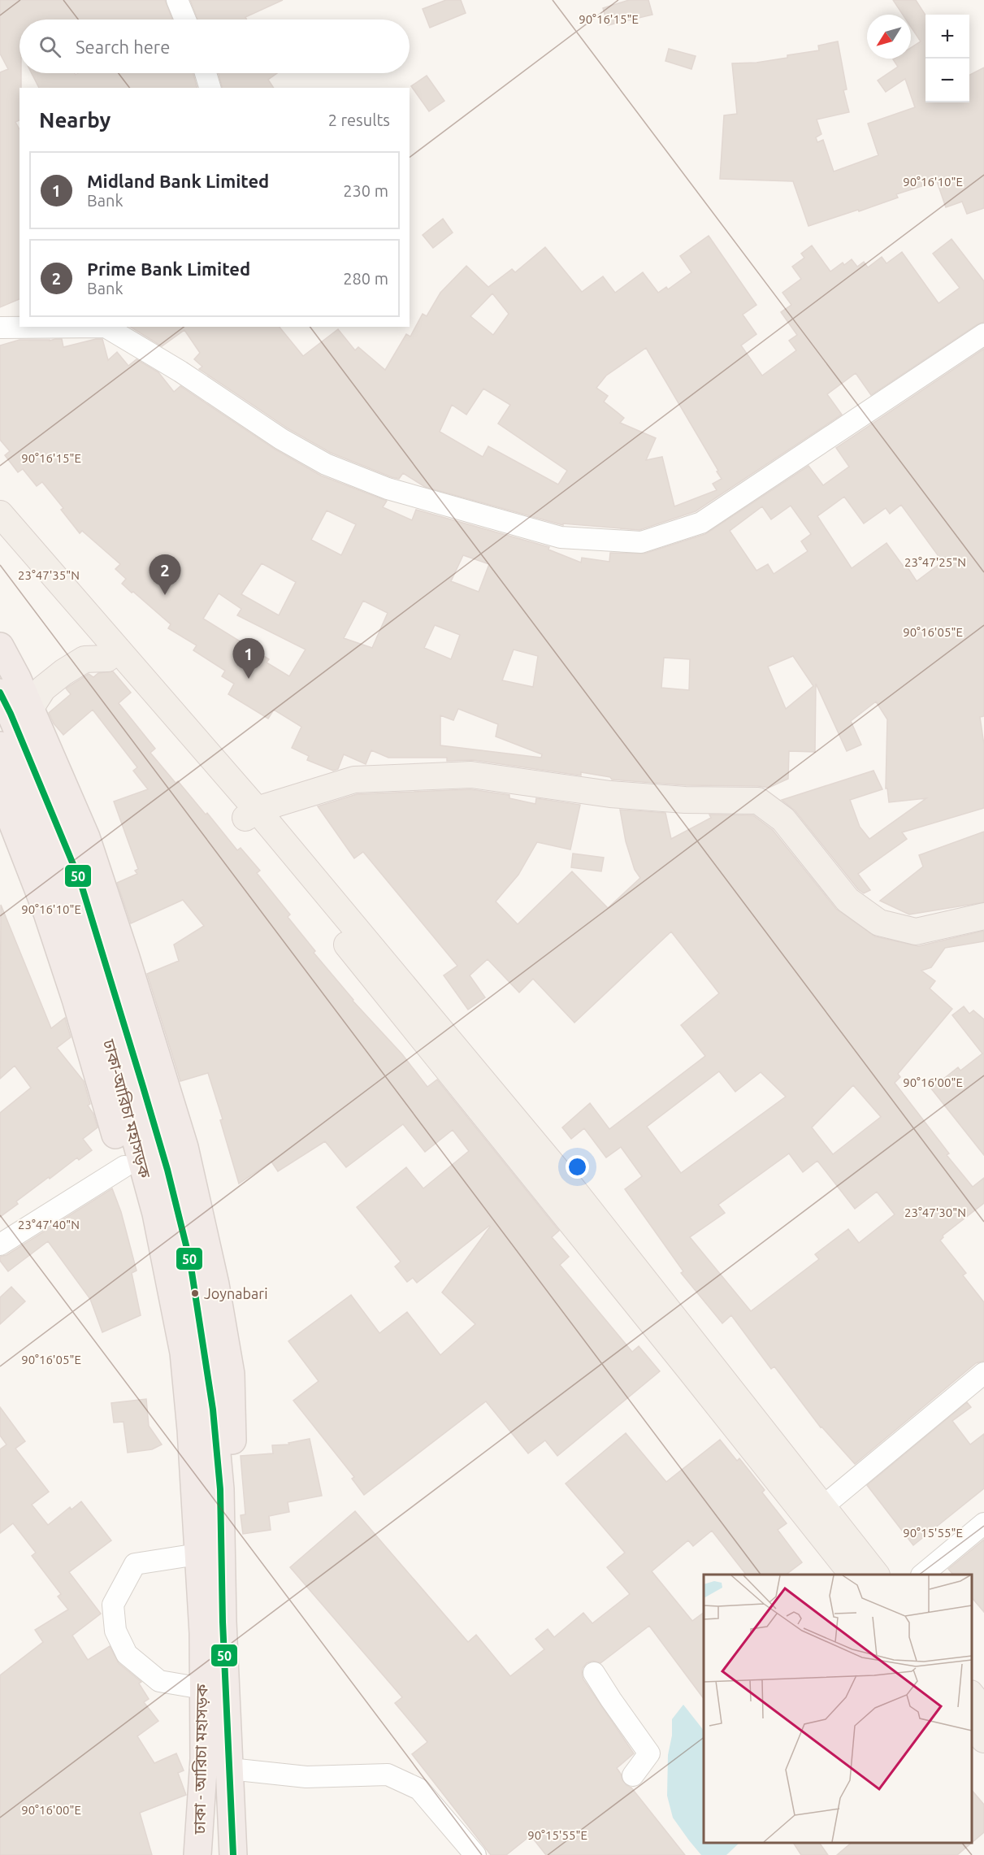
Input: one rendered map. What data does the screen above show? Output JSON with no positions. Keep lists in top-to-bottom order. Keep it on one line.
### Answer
{"streets":{"highway":["ঢাকা-আরিচা মহাসড়ক","ঢাকা - আরিচা মহাসড়ক"]},"crossings":[["ঢাকা-আরিচা মহাসড়ক","ঢাকা - আরিচা মহাসড়ক"]],"places":["Joynabari"],"lines":["transit line 50"],"north":"bottom left","page":{"map_buttons":["+","−"],"search":"Search here","heading":["Nearby","2 results"],"list":[{"mark":"1","name":"Midland Bank Limited","note":"Bank","value":"230 m"},{"mark":"2","name":"Prime Bank Limited","note":"Bank","value":"280 m"}],"pins":["2","1"]},"coordinates":["90°16'15\"E","90°16'10\"E","23°47'25\"N","23°47'35\"N","90°16'05\"E","90°16'00\"E","23°47'30\"N","23°47'40\"N","90°15'55\"E"]}
